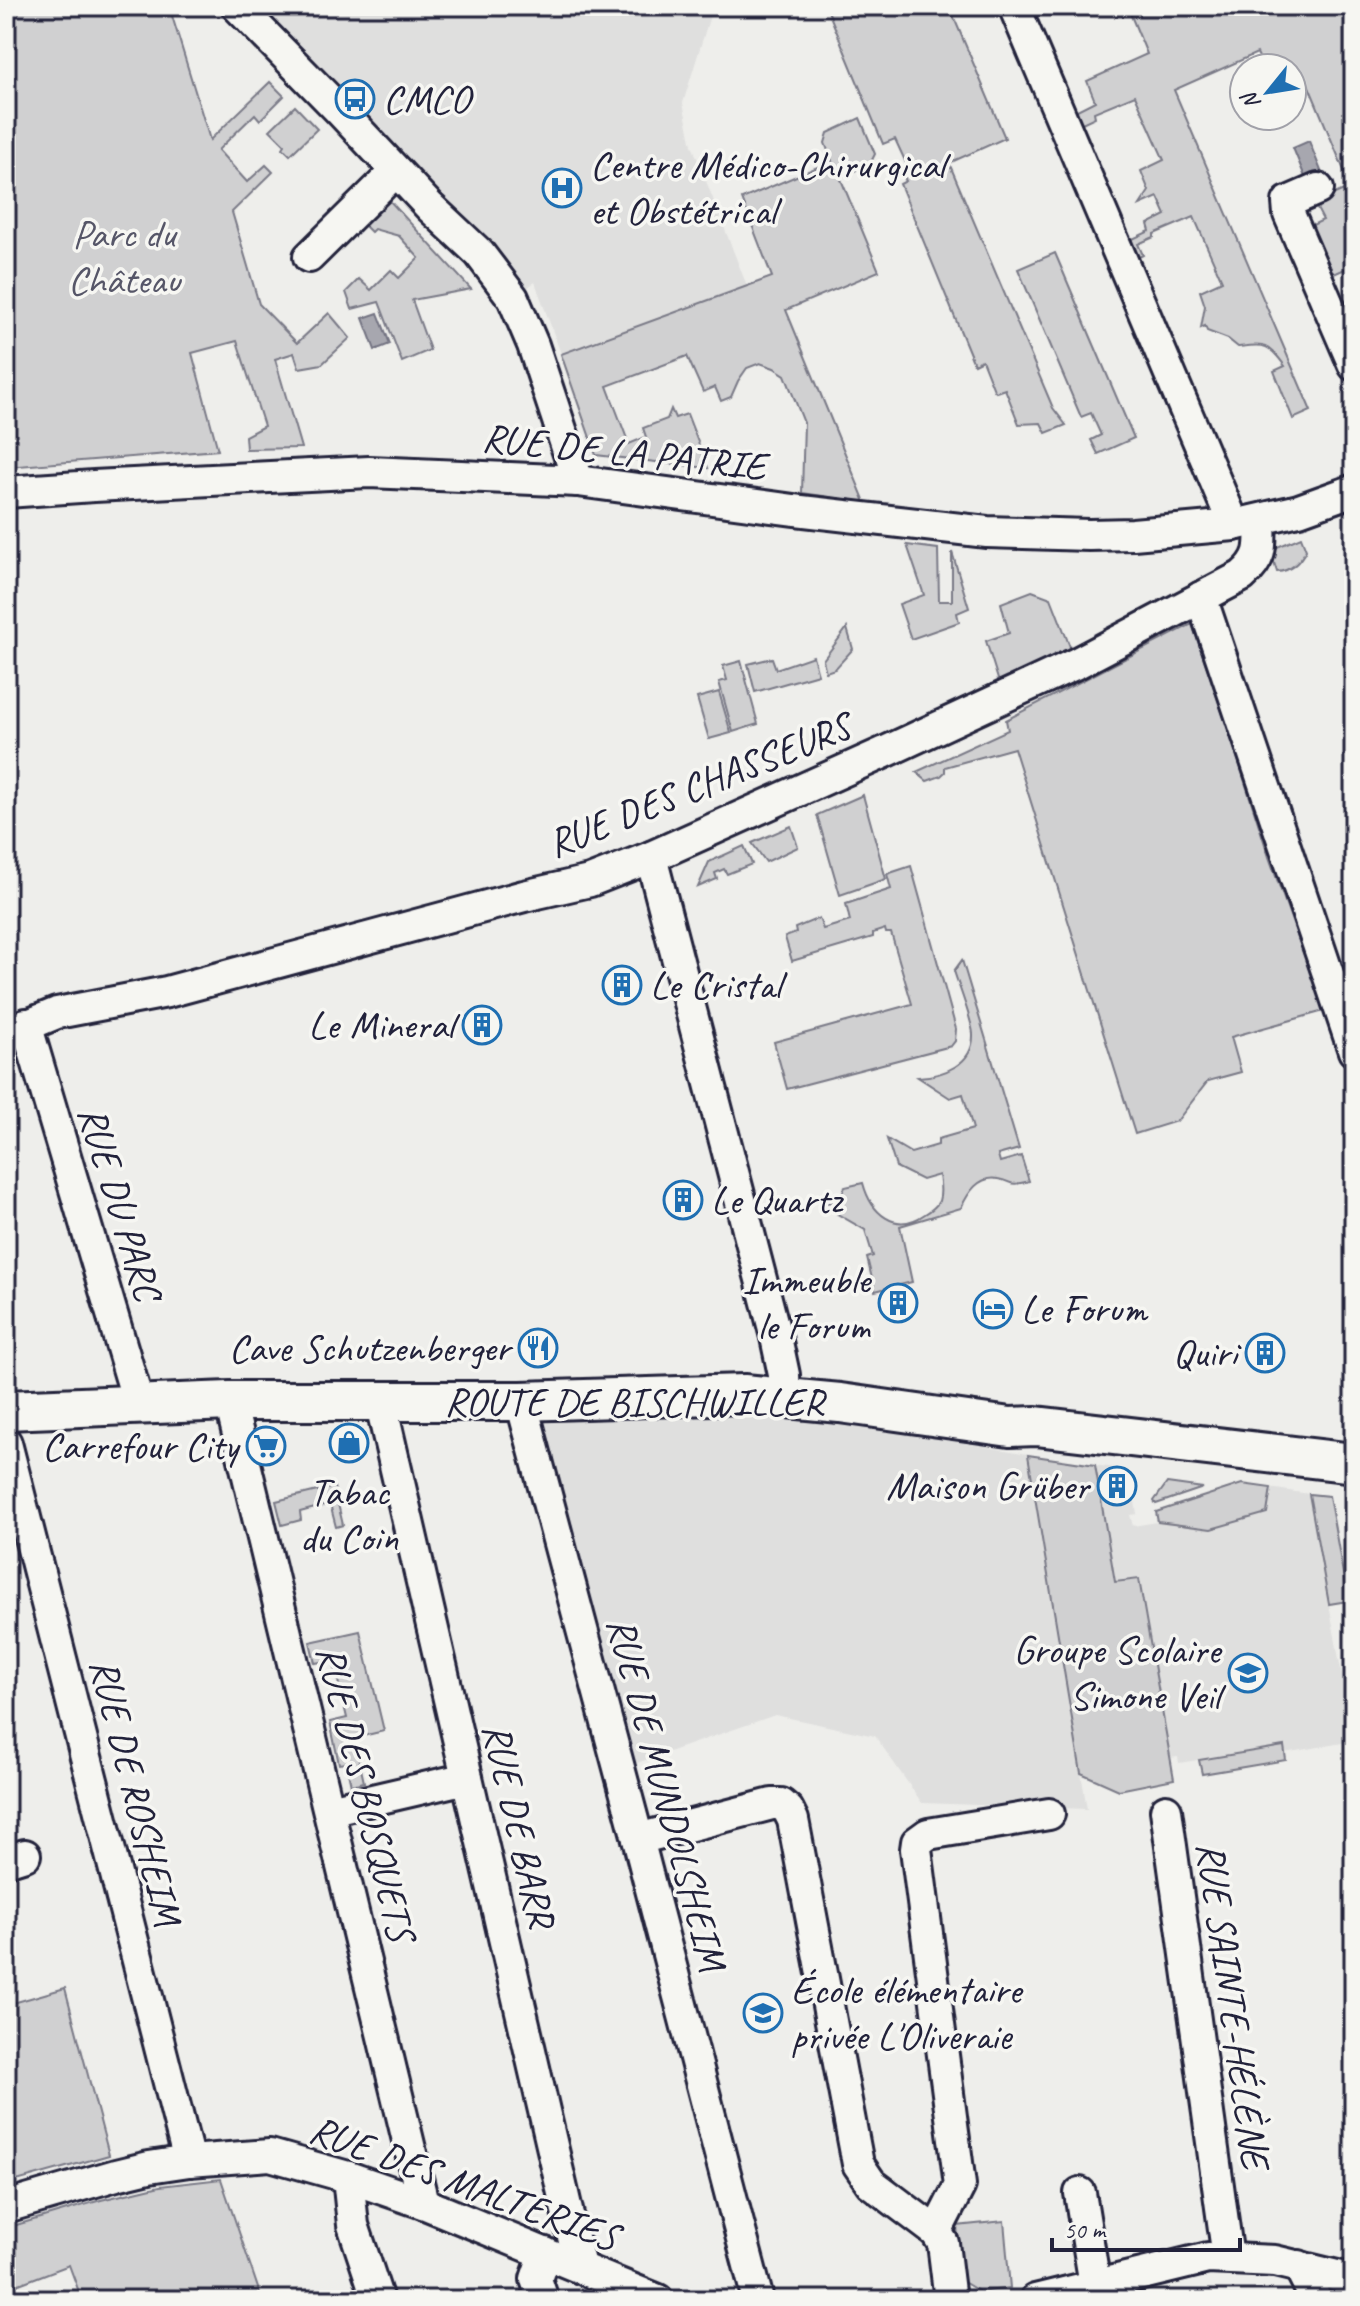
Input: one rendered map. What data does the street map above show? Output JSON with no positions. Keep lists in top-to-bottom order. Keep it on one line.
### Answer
{"streets":{"main road":["ROUTE DE BISCHWILLER"],"street":["RUE DE LA PATRIE","RUE DES CHASSEURS","RUE DU PARC","RUE DE ROSHEIM","RUE DES BOSQUETS","RUE DE MUNDOLSHEIM","RUE DE BARR","RUE SAINTE-HÉLÈNE","RUE DES MALTERIES"]},"crossings":[["RUE DE LA PATRIE","RUE DES CHASSEURS"],["RUE DES CHASSEURS","RUE DU PARC"],["RUE DU PARC","ROUTE DE BISCHWILLER"],["ROUTE DE BISCHWILLER","RUE DES BOSQUETS"],["ROUTE DE BISCHWILLER","RUE DE MUNDOLSHEIM"],["ROUTE DE BISCHWILLER","RUE DE BARR"],["RUE DE ROSHEIM","RUE DES MALTERIES"],["RUE DES BOSQUETS","RUE DES MALTERIES"],["RUE DE BARR","RUE DES MALTERIES"]],"parks":["Parc du Château"],"places":{"bus stop":["CMCO"],"hospital":["Centre Médico-Chirurgical et Obstétrical"],"building":["Le Cristal","Le Mineral","Le Quartz","Immeuble le Forum","Quiri","Maison Grüber"],"hotel":["Le Forum"],"restaurant":["Cave Schutzenberger"],"shop":["Tabac du Coin"],"supermarket":["Carrefour City"],"school or university":["Groupe Scolaire Simone Veil","École élémentaire privée L'Oliveraie"]},"scale_bar":"50 m","north":"bottom left"}
